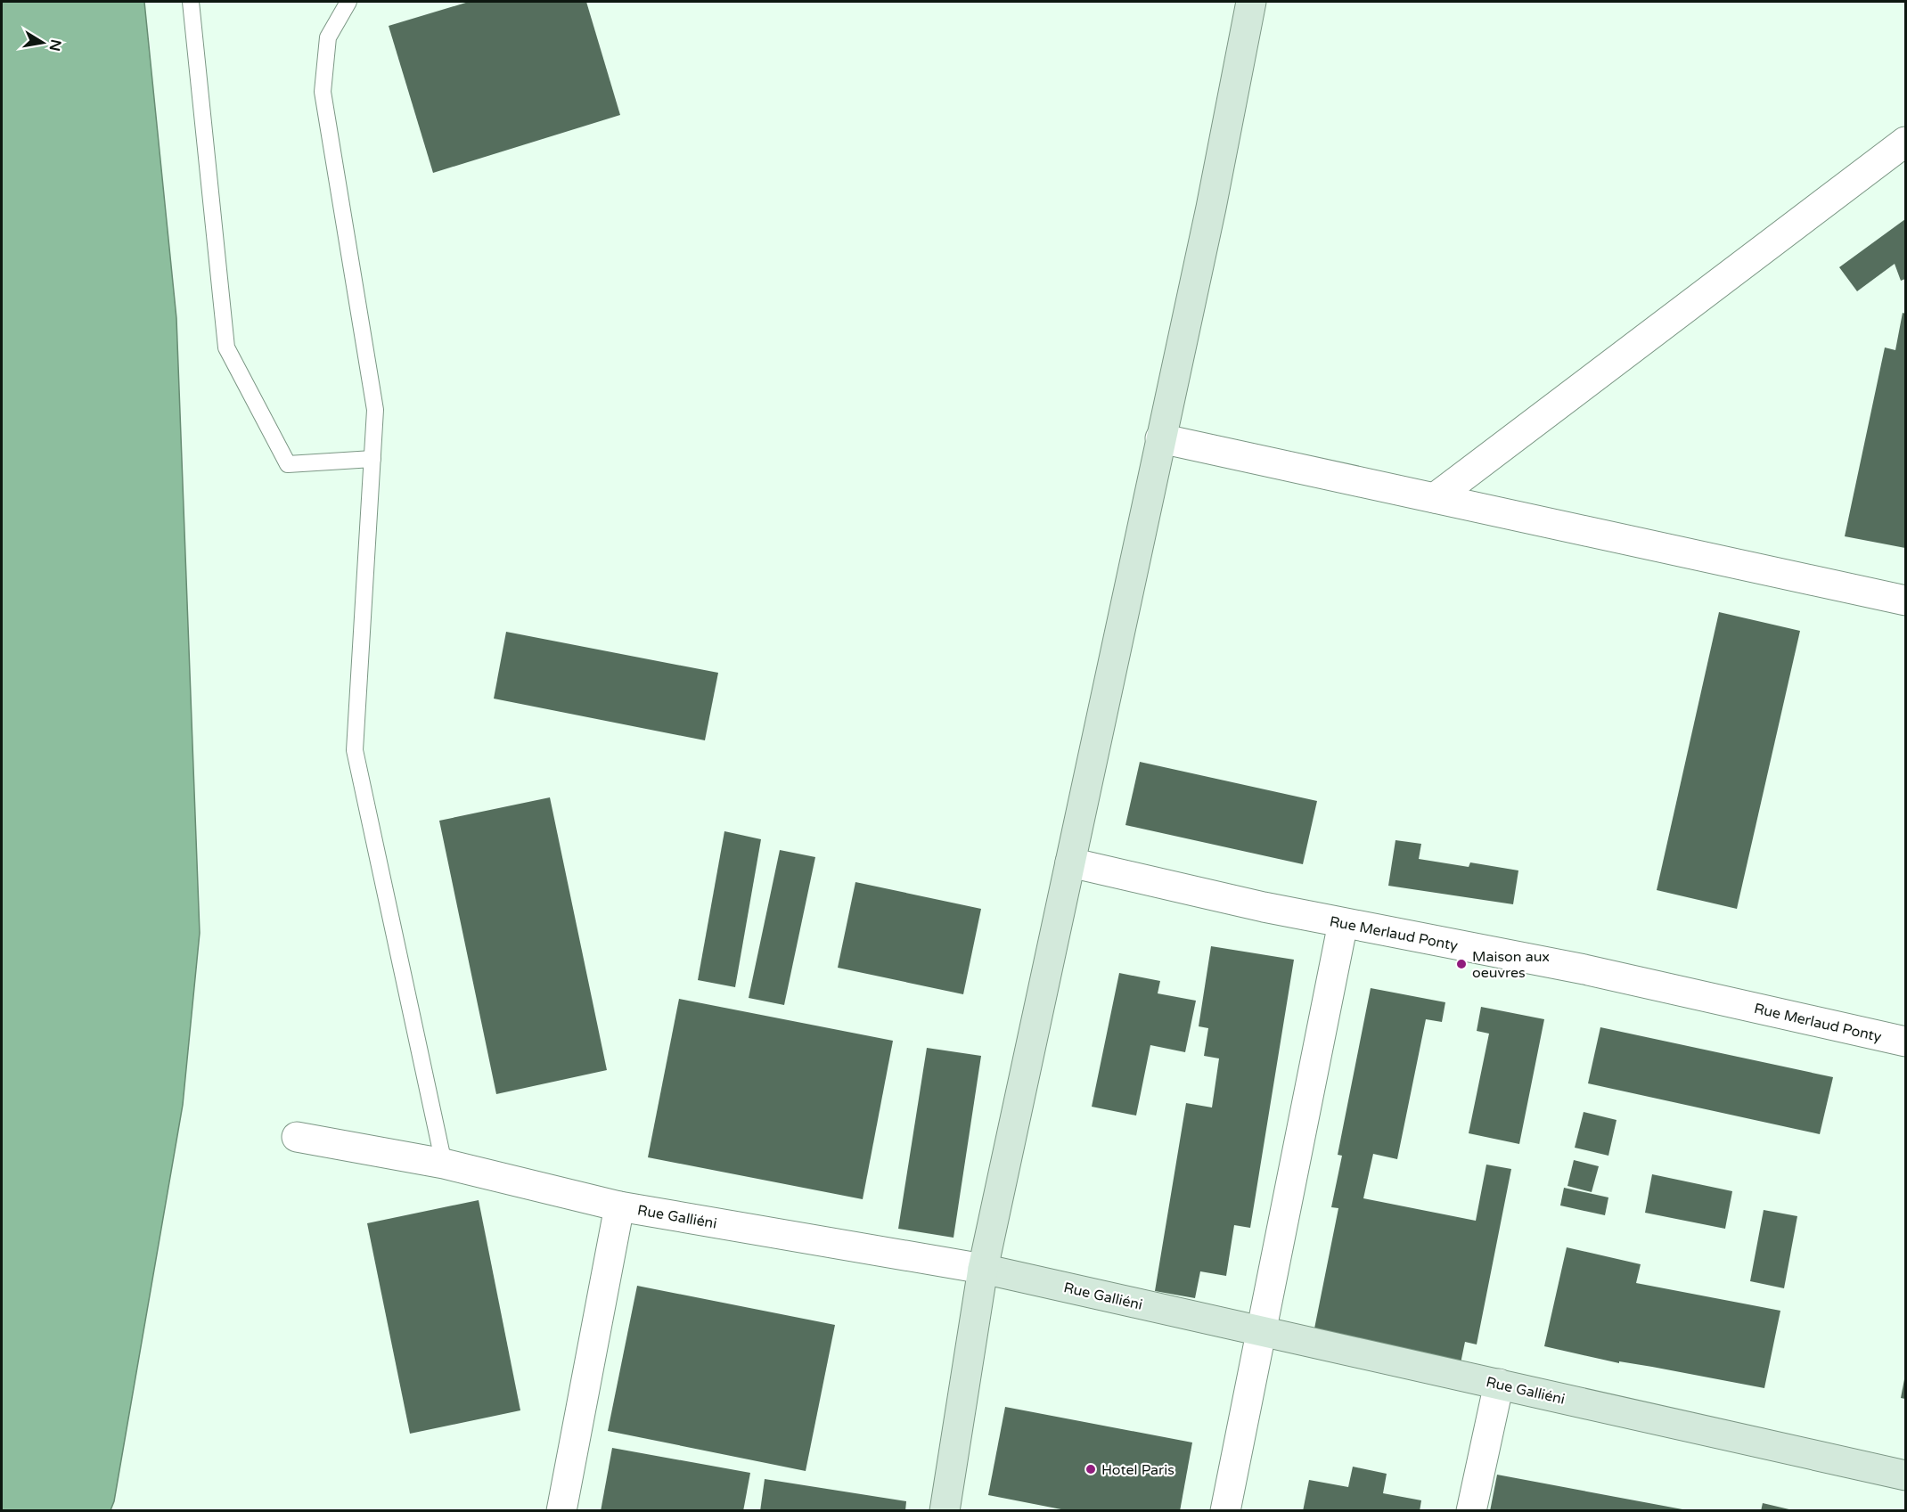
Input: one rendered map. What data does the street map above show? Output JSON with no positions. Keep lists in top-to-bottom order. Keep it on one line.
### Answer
{"streets":{"street":["Rue Merlaud Ponty","Rue Galliéni"]},"places":["Maison aux oeuvres","Hotel Paris"],"north":"right"}
